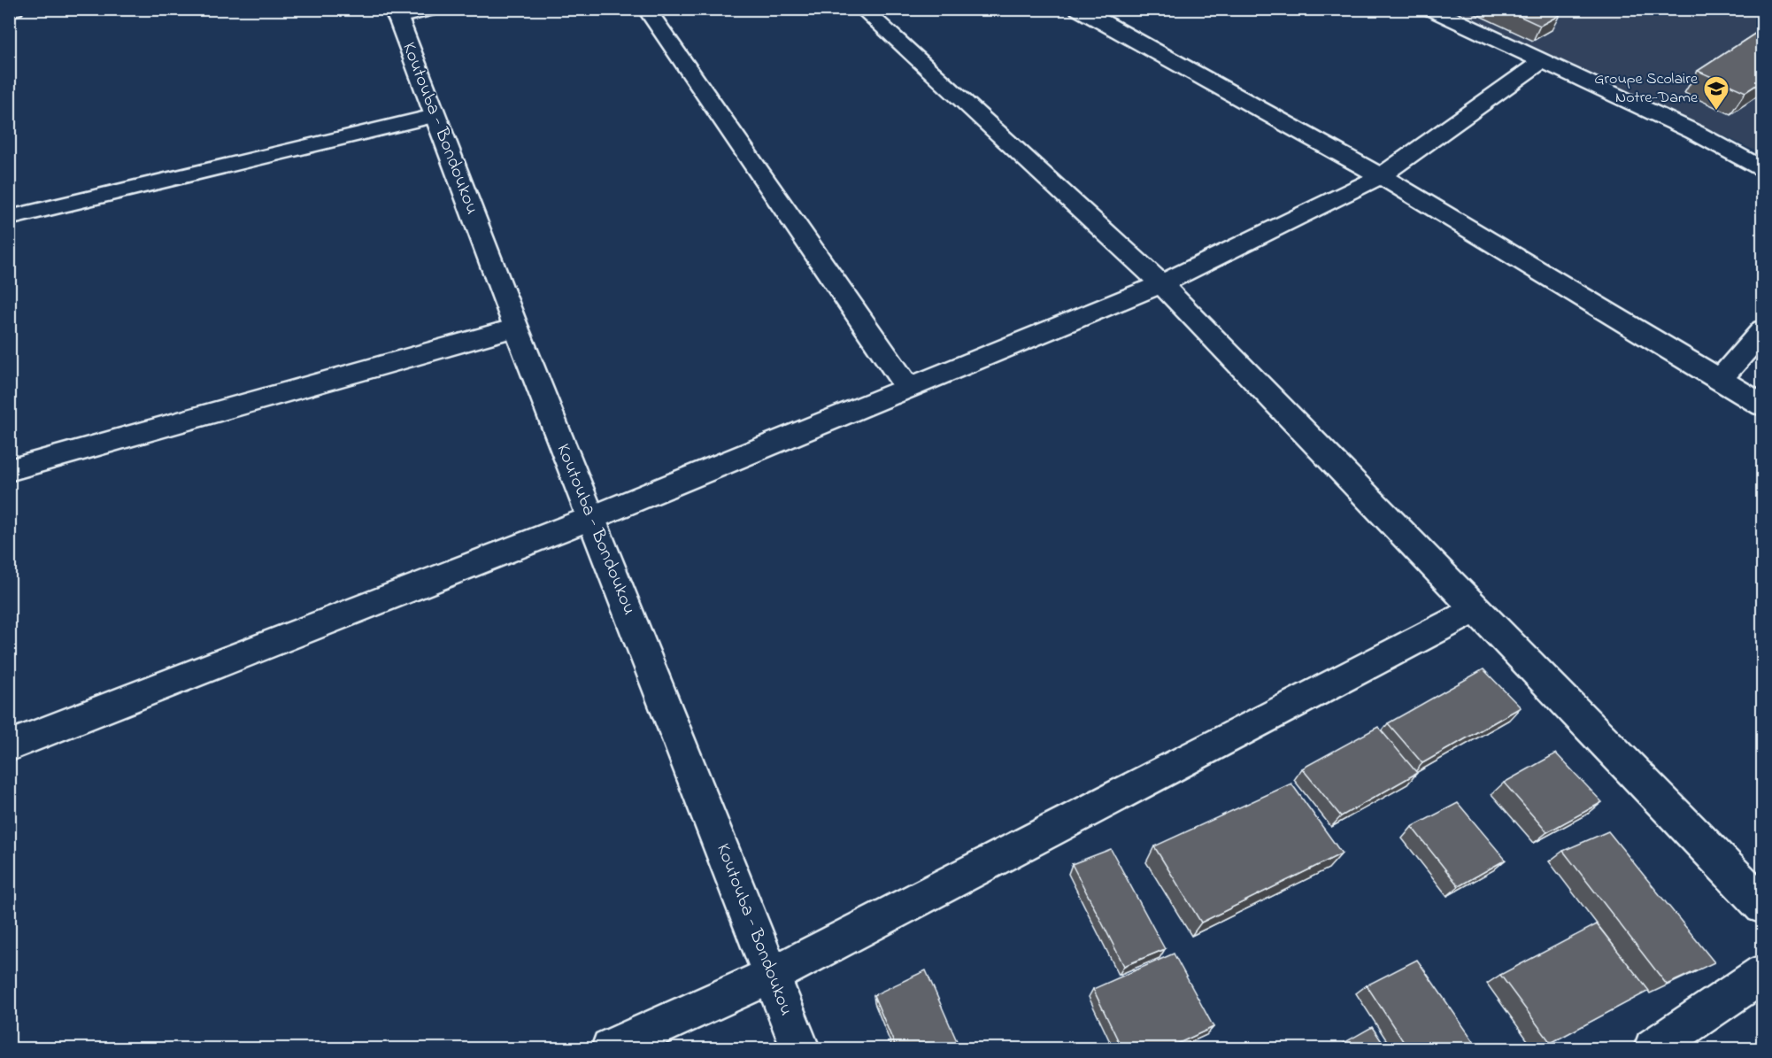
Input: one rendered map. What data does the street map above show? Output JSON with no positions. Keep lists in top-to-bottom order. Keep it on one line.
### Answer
{"streets":{"street":["Koutouba - Bondoukou"]},"places":{"school or university":["Groupe Scolaire Notre-Dame"]}}
